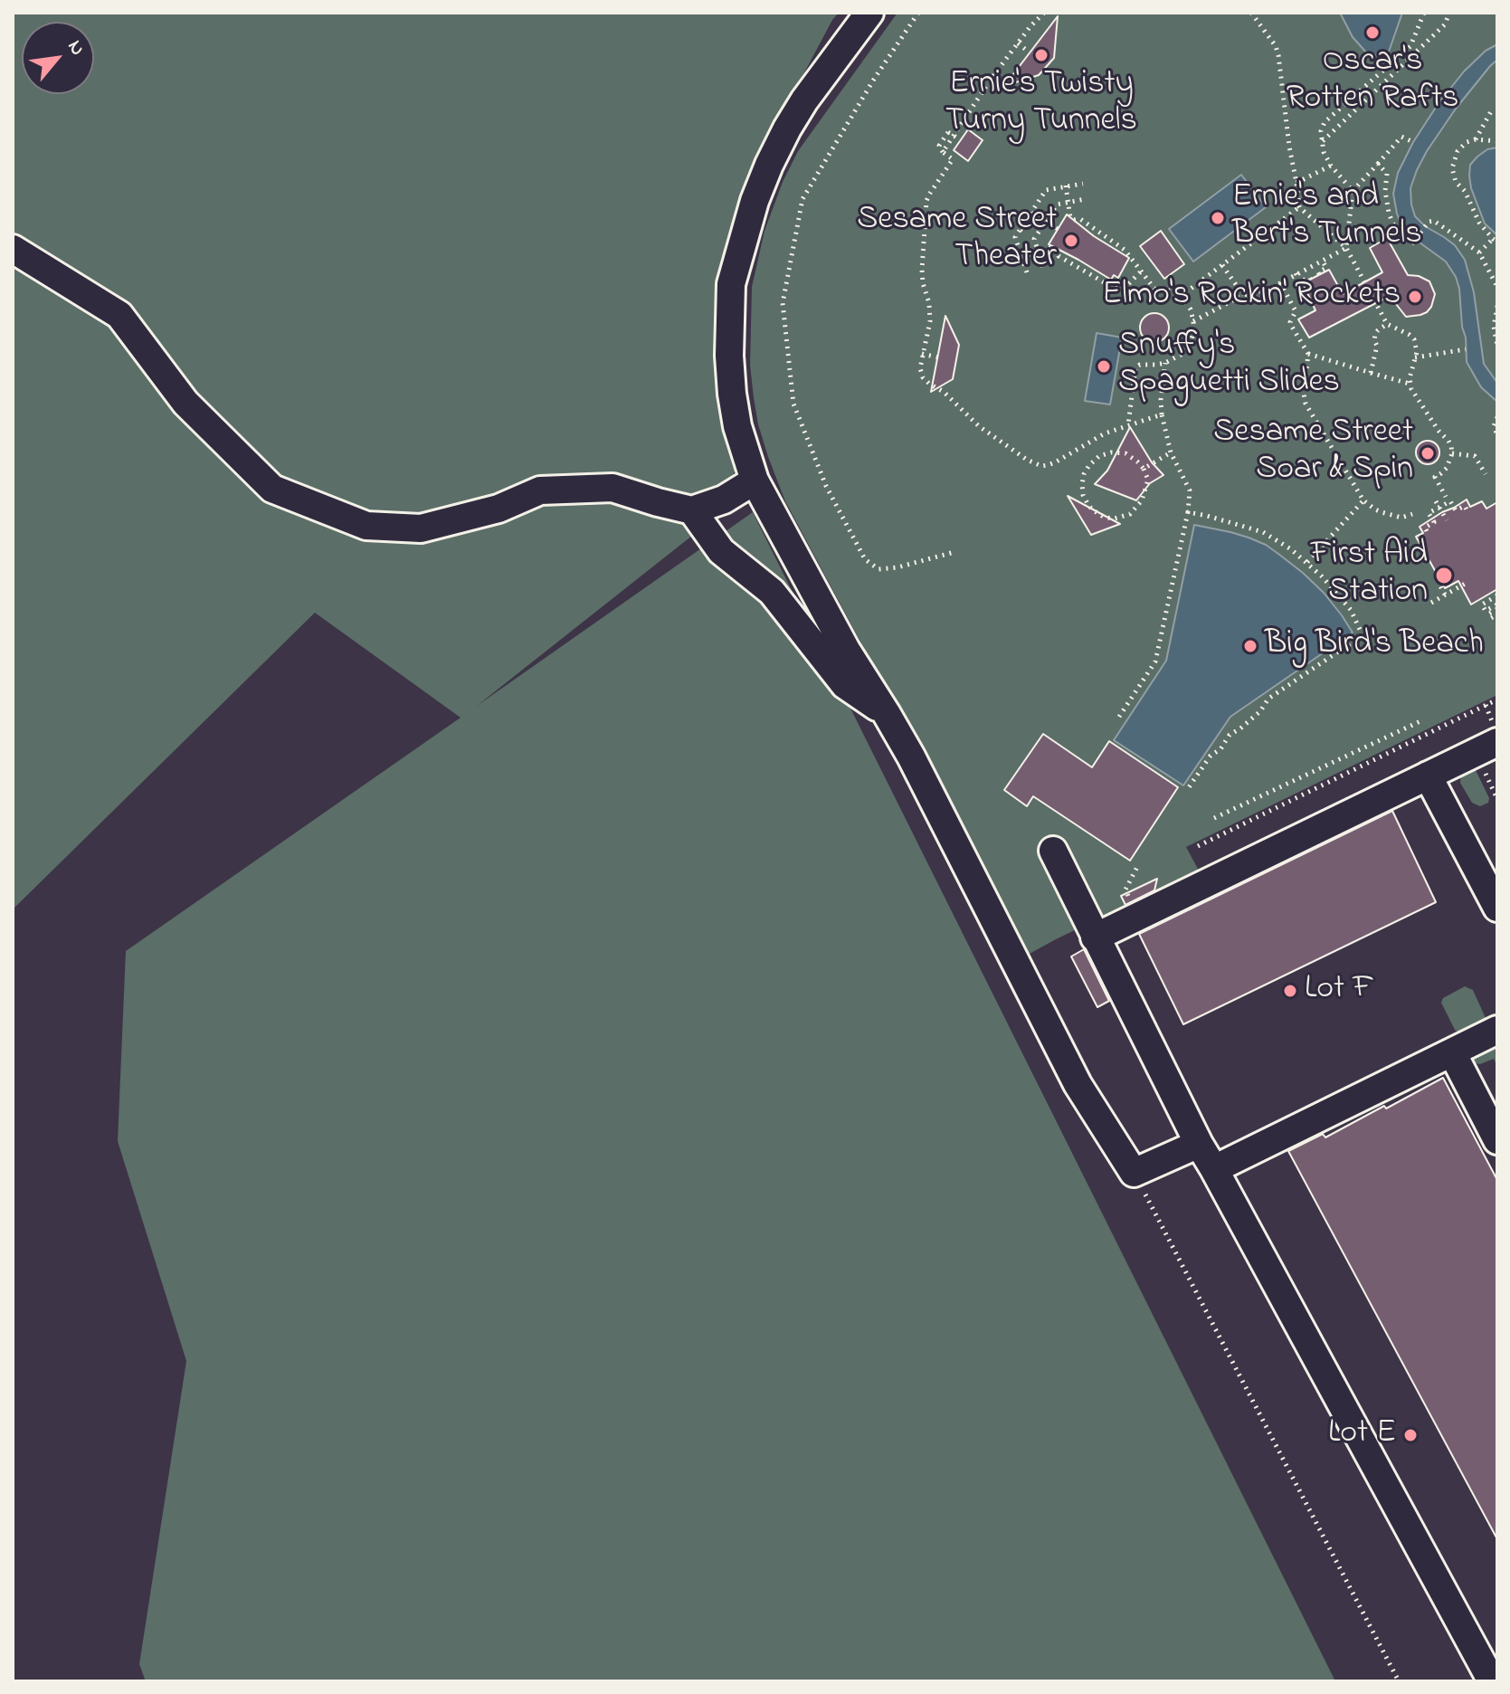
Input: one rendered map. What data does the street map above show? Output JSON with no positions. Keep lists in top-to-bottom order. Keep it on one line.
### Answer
{"places":["Oscar's Rotten Rafts","Ernie's Twisty Turny Tunnels","Ernie's and Bert's Tunnels","Sesame Street Theater","Elmo's Rockin' Rockets","Snuffy's Spaguetti Slides","Sesame Street Soar & Spin","First Aid Station","Big Bird's Beach","Lot F","Lot E"],"north":"top right"}
